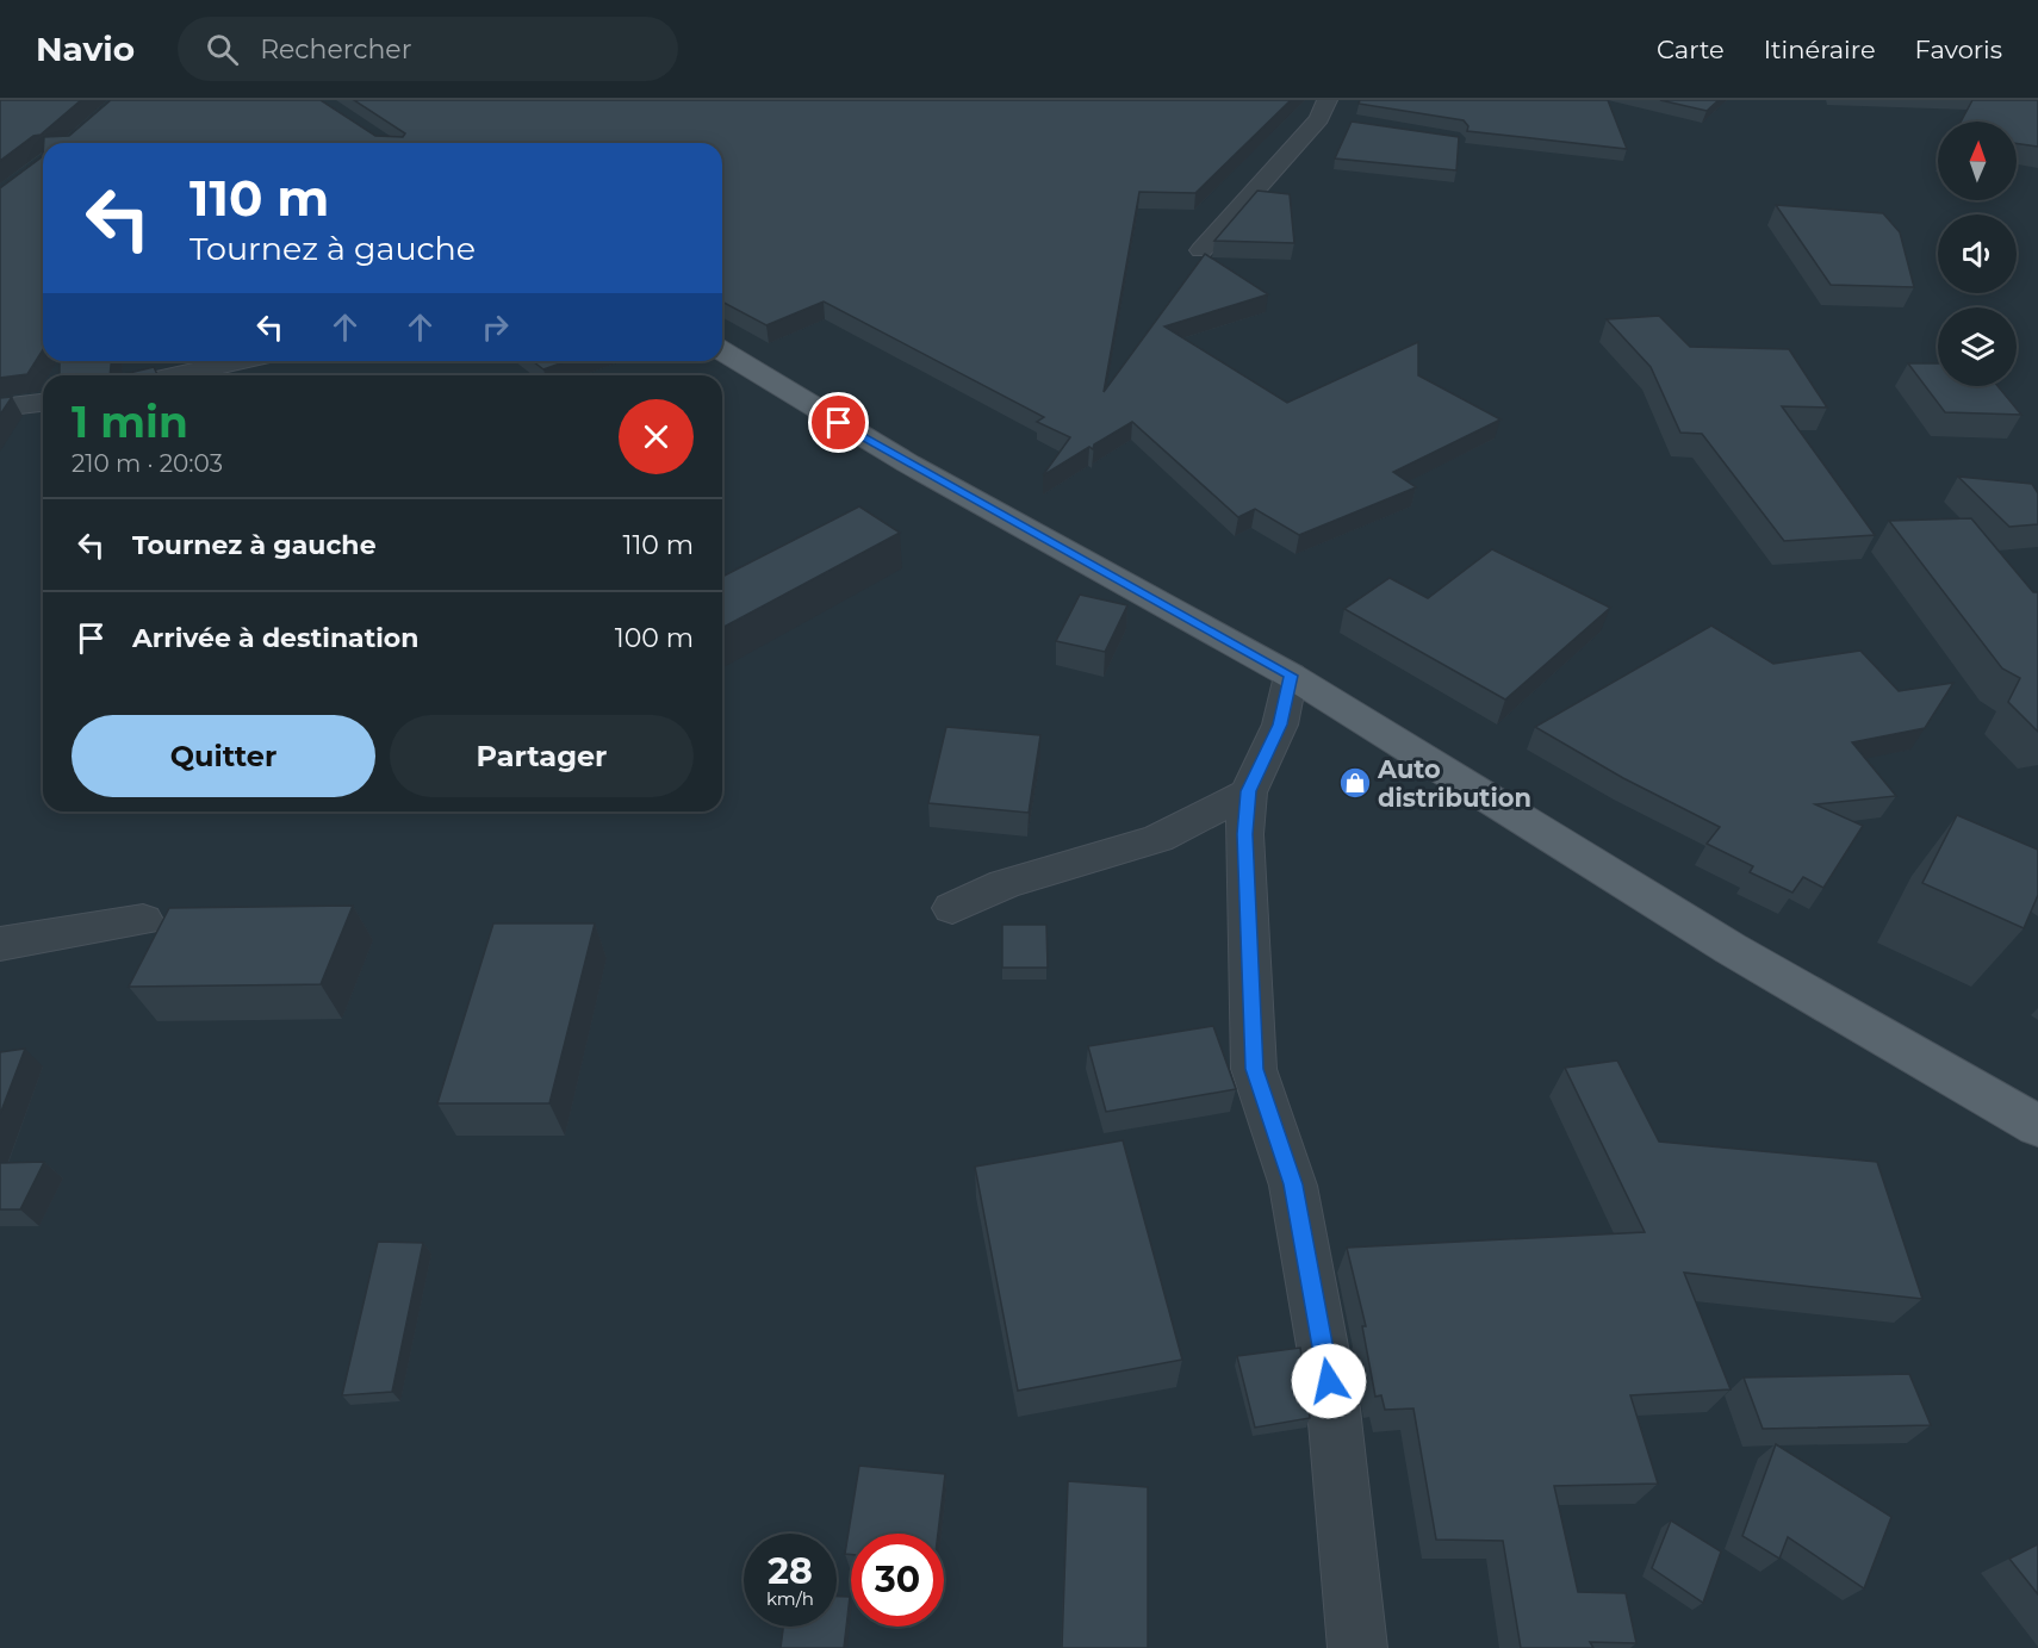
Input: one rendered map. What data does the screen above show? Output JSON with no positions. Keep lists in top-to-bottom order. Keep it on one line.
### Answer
{"places":{"shop":["Auto distribution"]},"north":"top","page":{"header":"Navio","search":"Rechercher","nav":["Carte","Itinéraire","Favoris"],"turn":["110 m","Tournez à gauche"],"heading":["1 min","210 m · 20:03"],"list":[{"name":"Tournez à gauche","value":"110 m"},{"name":"Arrivée à destination","value":"100 m"}],"buttons":["Quitter","Partager"],"speed":"28 km/h","limit":"30"}}
